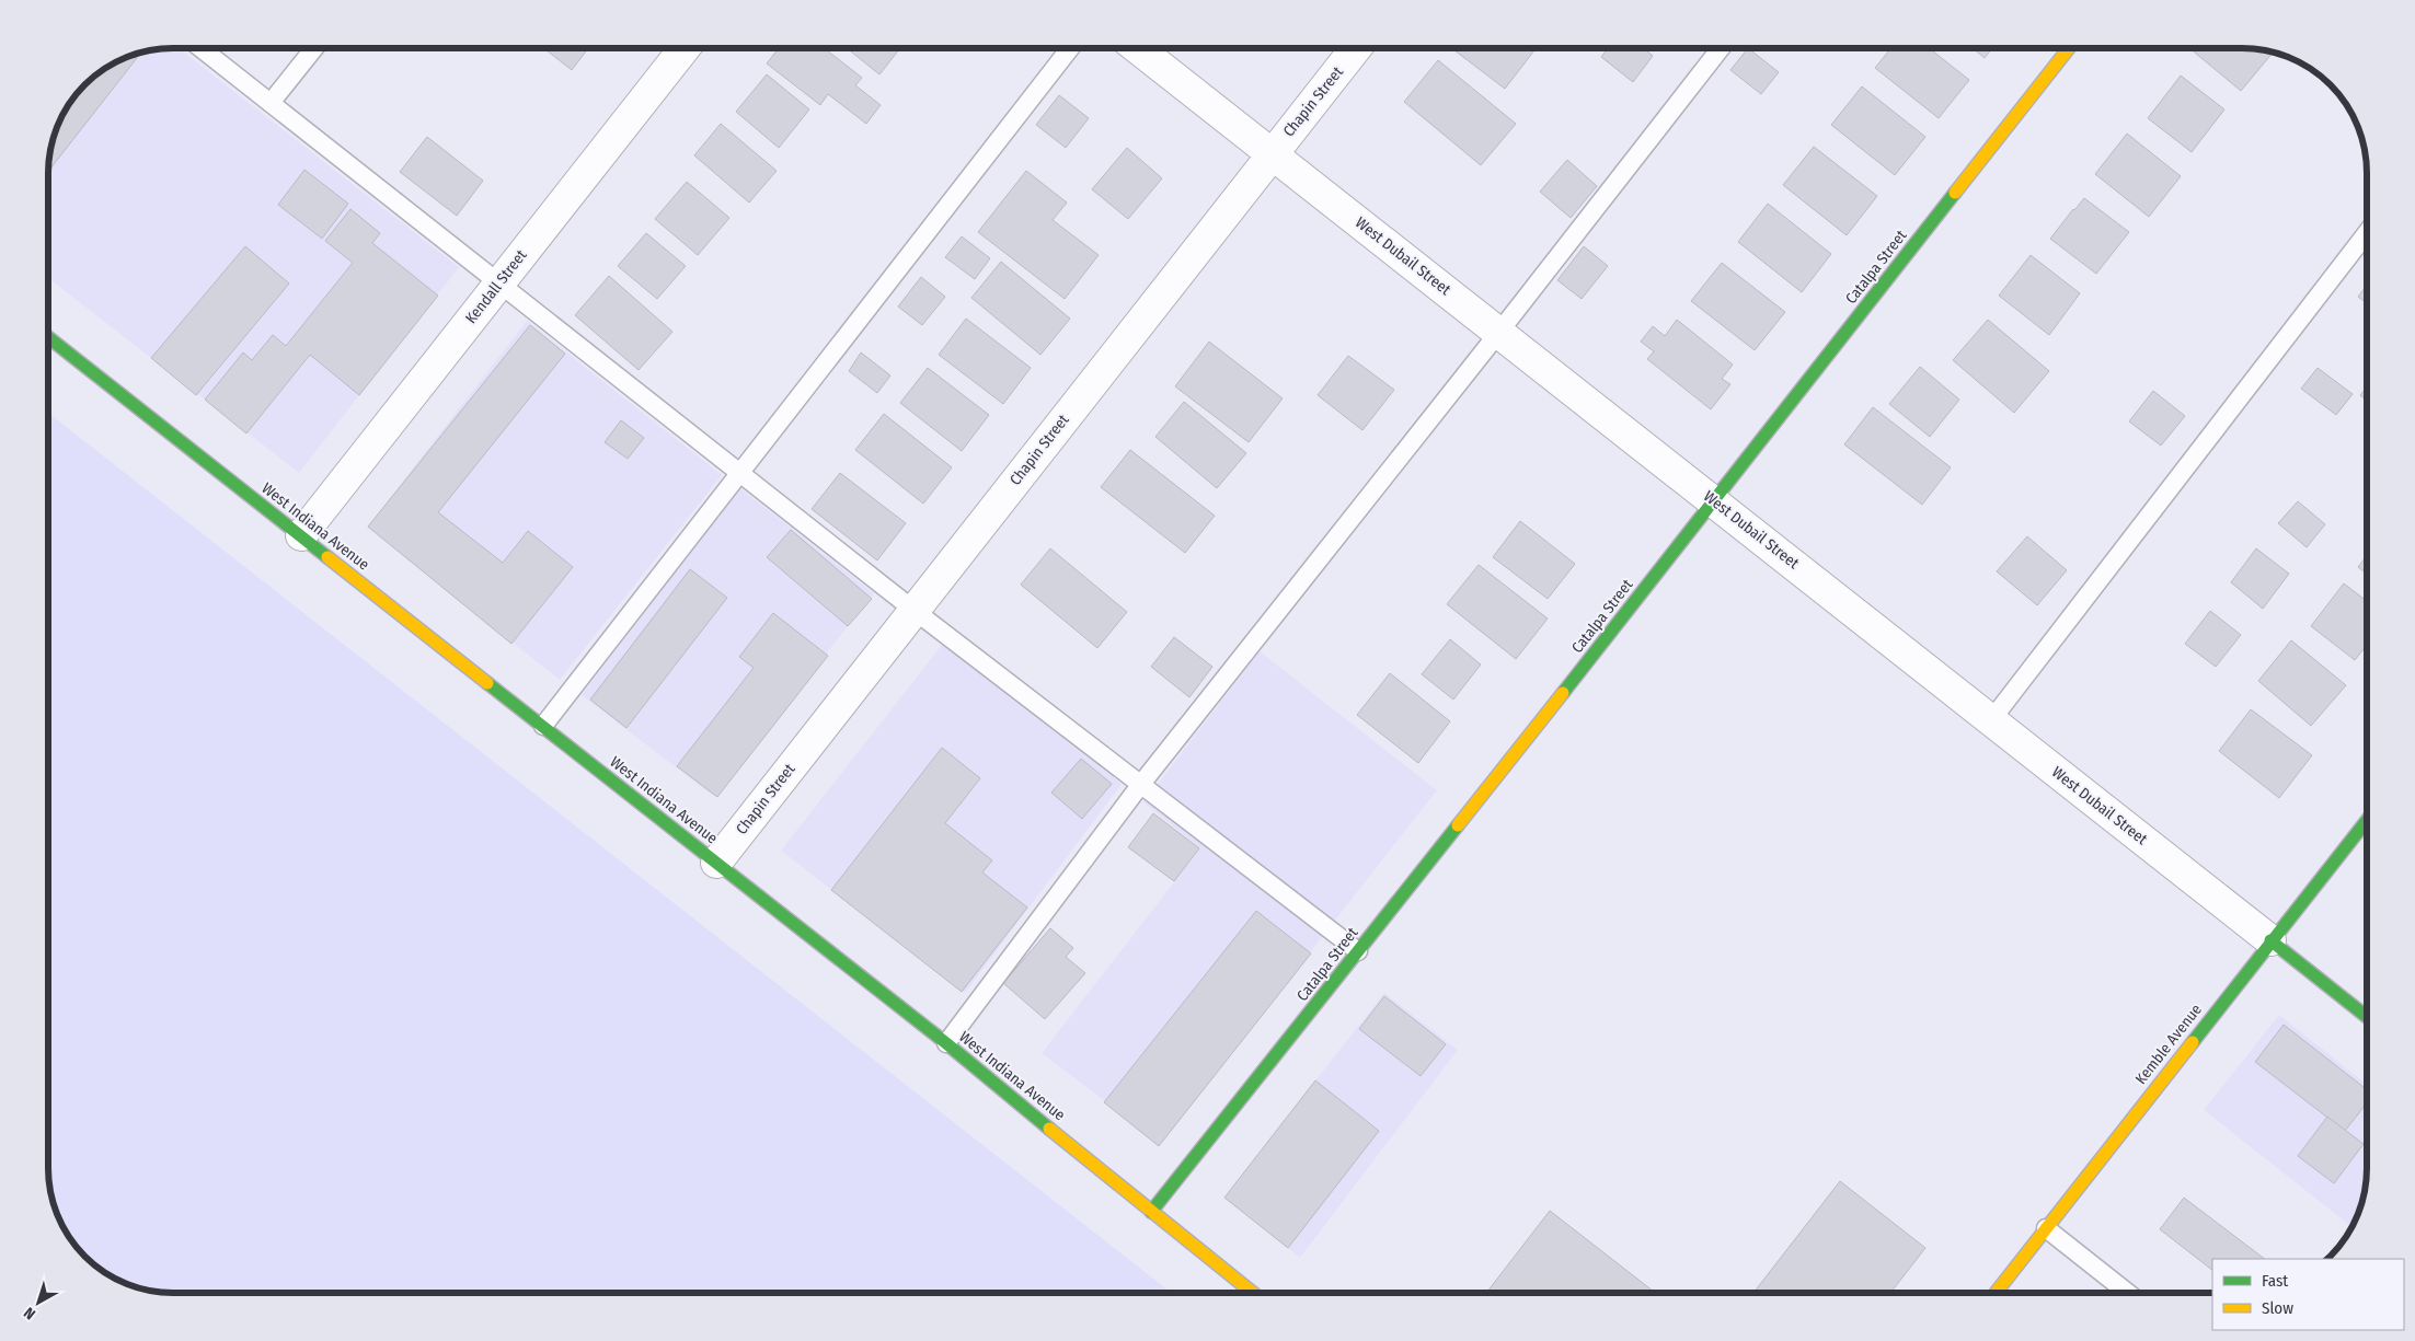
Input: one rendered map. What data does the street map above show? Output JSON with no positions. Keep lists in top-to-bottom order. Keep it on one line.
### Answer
{"streets":{"street":["Chapin Street","West Dubail Street","Catalpa Street","Kendall Street","West Indiana Avenue","Kemble Avenue"]},"crossings":[["Chapin Street","West Dubail Street"],["Chapin Street","West Indiana Avenue"],["West Dubail Street","Catalpa Street"],["West Dubail Street","Kemble Avenue"],["Catalpa Street","West Indiana Avenue"],["Kendall Street","West Indiana Avenue"]],"legend":["Fast","Slow"],"north":"bottom left"}
